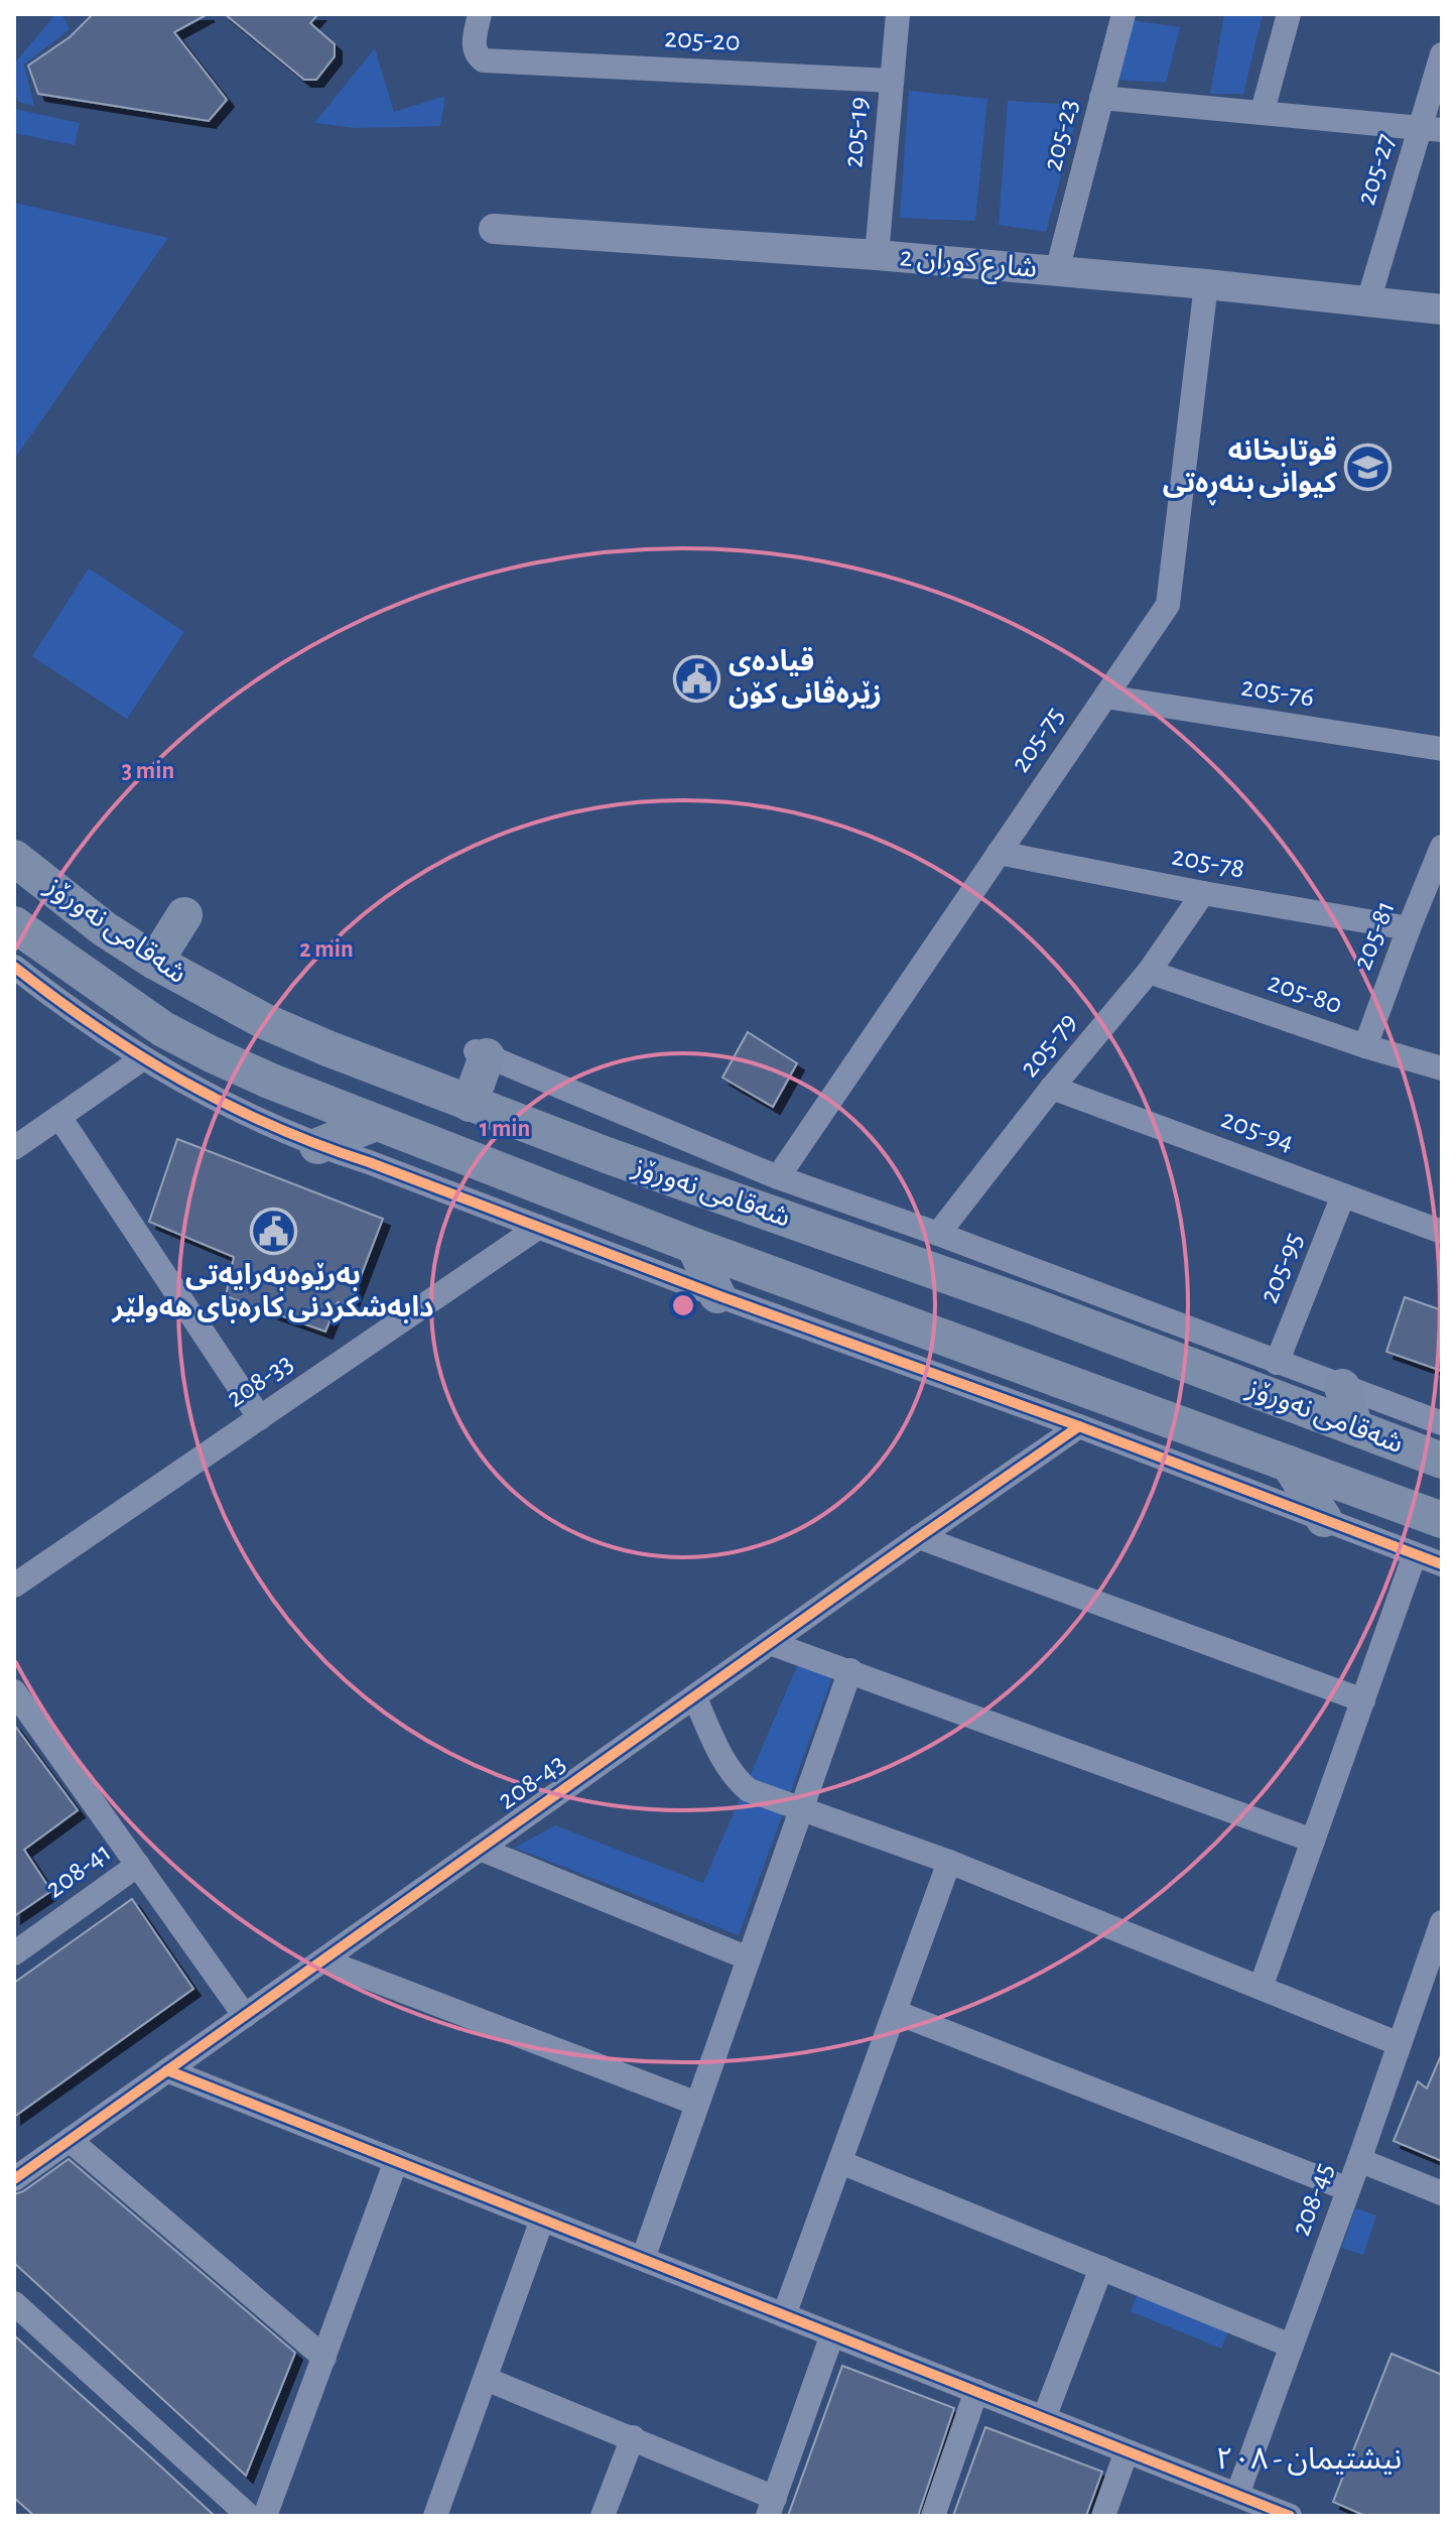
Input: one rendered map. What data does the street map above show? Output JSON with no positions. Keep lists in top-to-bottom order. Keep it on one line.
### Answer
{"streets":{"main road":["شەقامی نەورۆز"],"street":["205-20","205-19","205-23","205-27","شارع كوران 2","205-76","205-75","205-78","205-81","205-80","205-79","205-94","205-95","208-33","208-43","208-41","208-45"]},"crossings":[["205-20","205-19"],["205-19","شارع كوران 2"],["205-23","شارع كوران 2"],["205-27","شارع كوران 2"],["شارع كوران 2","205-75"],["205-76","205-75"],["205-75","205-78"],["205-78","205-81"],["205-78","205-79"],["205-81","205-80"],["205-80","205-79"],["205-79","205-94"],["205-94","205-95"]],"districts":["نیشتیمان - ٢٠٨"],"places":{"school or university":["قوتابخانە کیوانی بنەڕەتی"],"public building":["قیادەی زێرەڤانی کۆن","بەرێوەبەرایەتی دابەشکردنی کارەبای هەولێر"]},"rings":["3 min","2 min","1 min"]}
